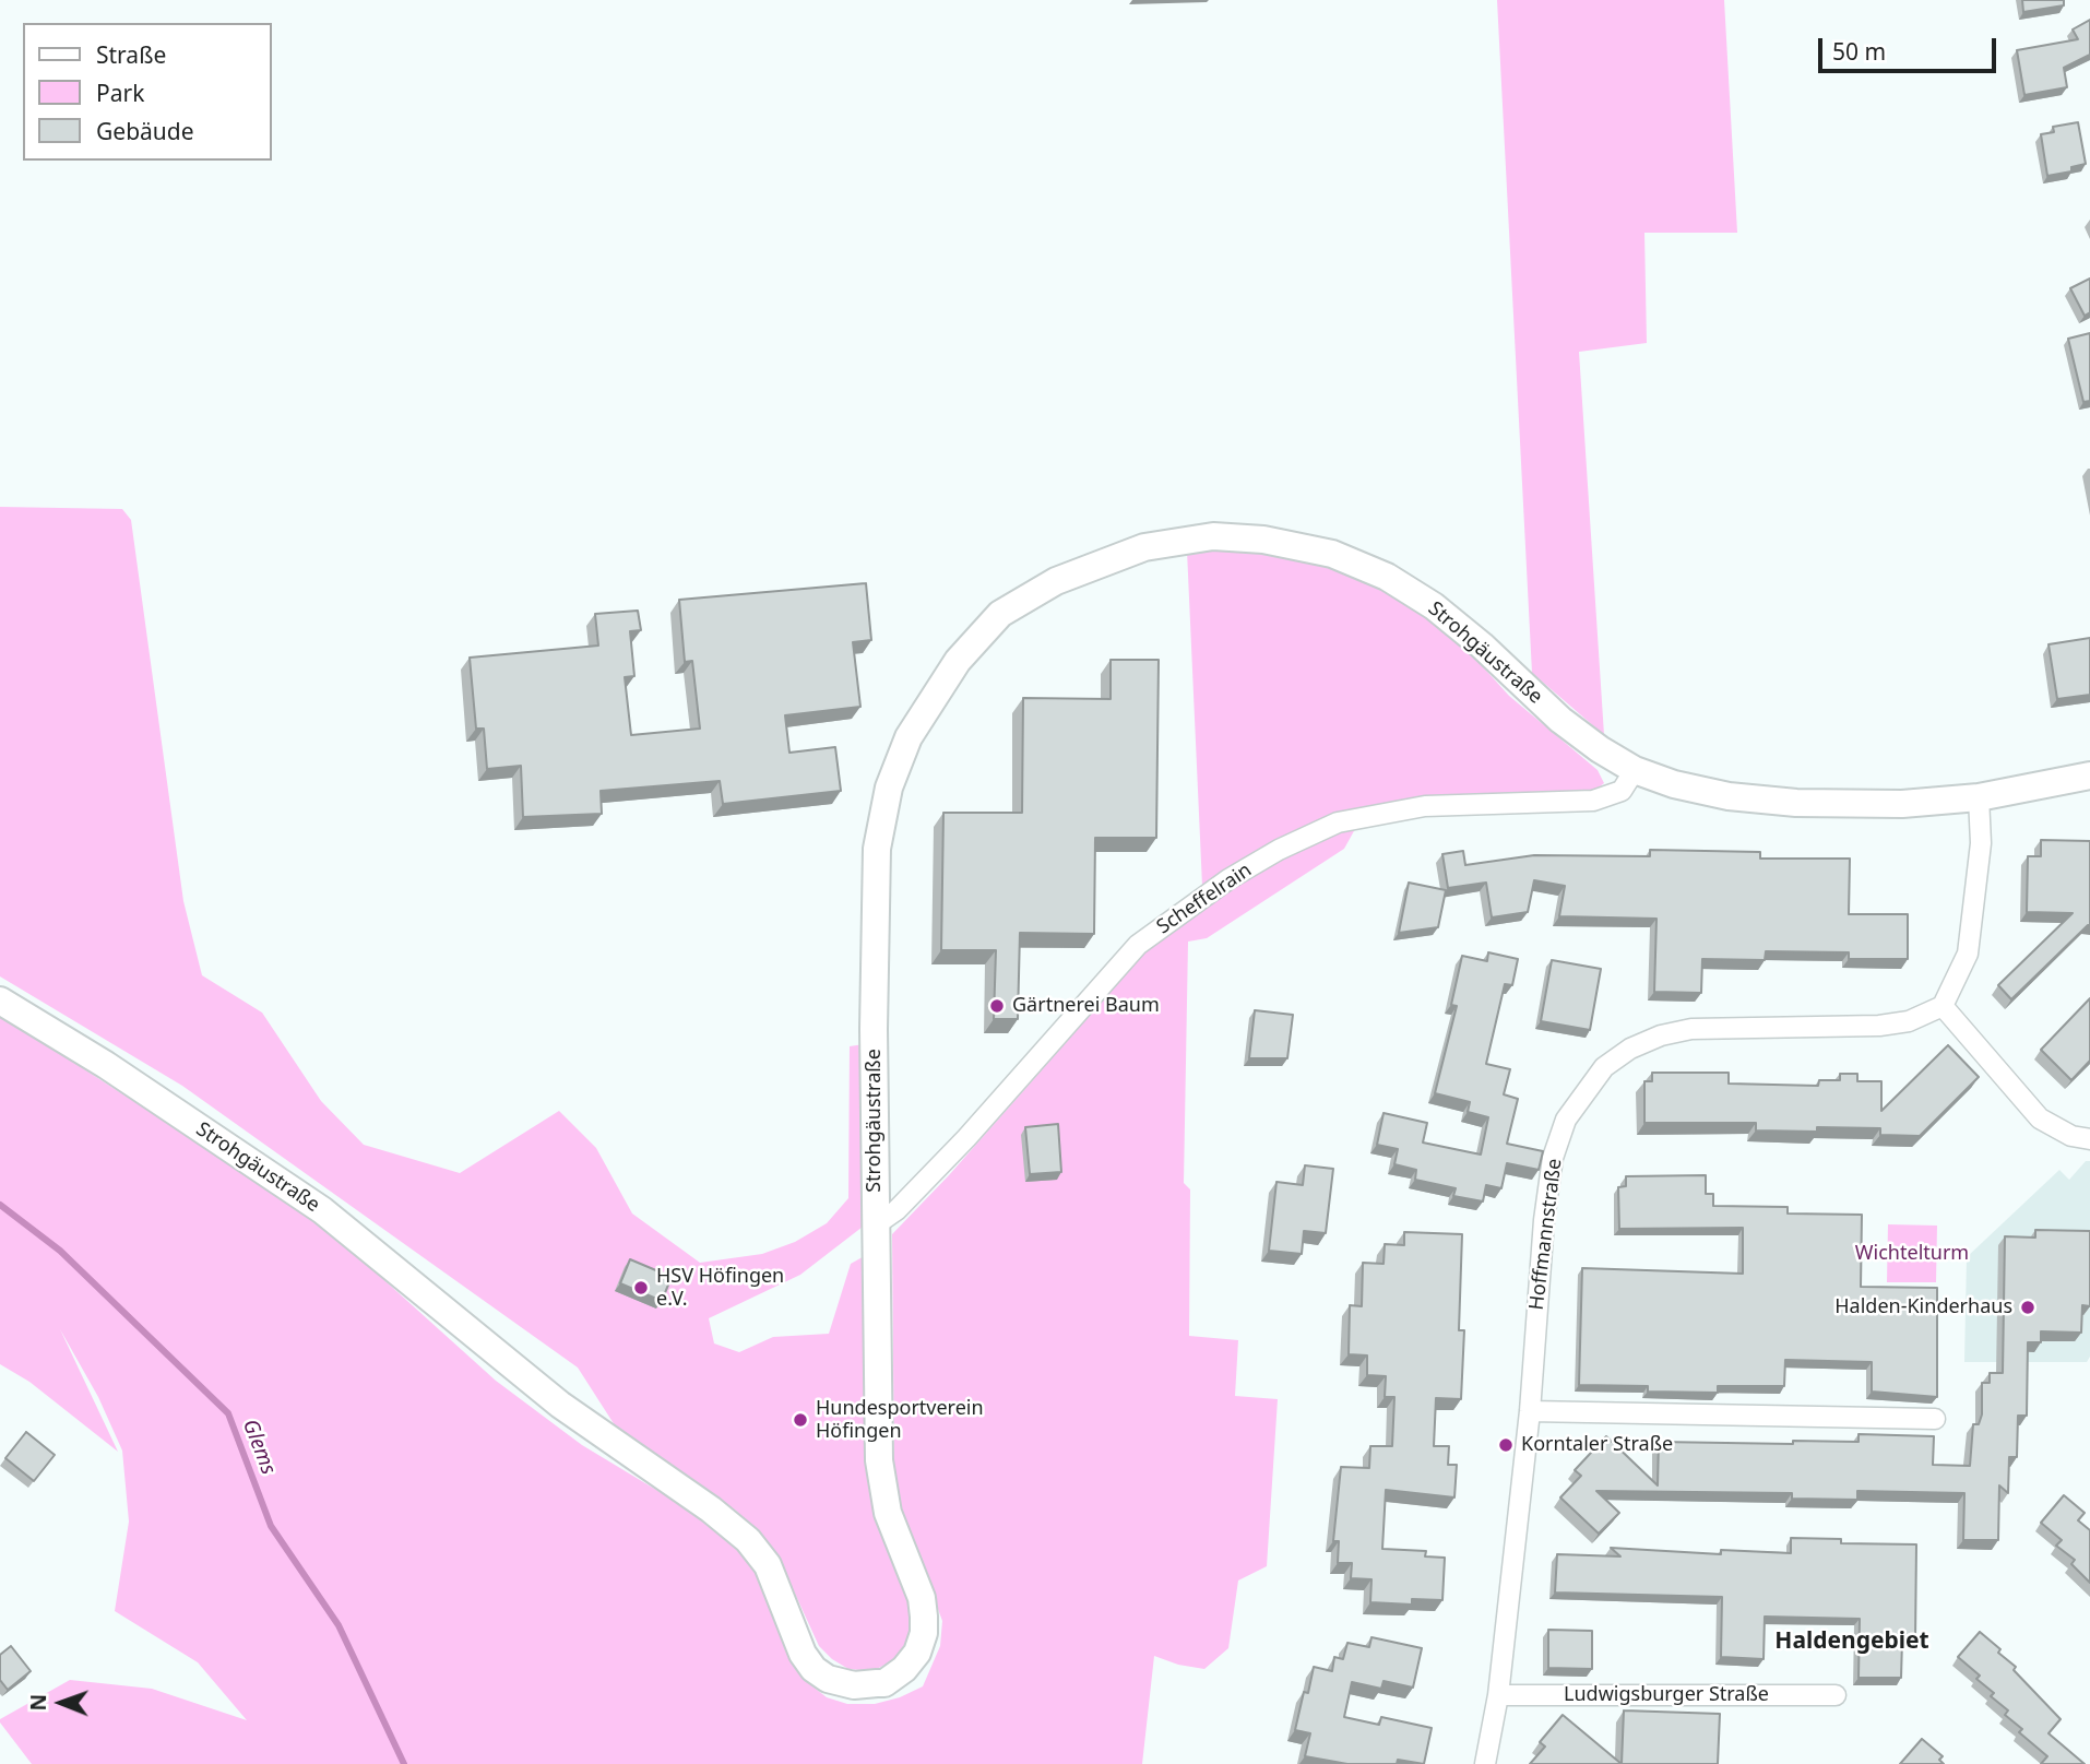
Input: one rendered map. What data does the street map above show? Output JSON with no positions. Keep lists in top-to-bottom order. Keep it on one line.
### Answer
{"streets":{"main road":["Strohgäustraße"],"street":["Scheffelrain","Hoffmannstraße","Ludwigsburger Straße"]},"crossings":[["Strohgäustraße","Scheffelrain"],["Hoffmannstraße","Ludwigsburger Straße"]],"districts":["Haldengebiet"],"water":["Glems"],"parks":["Wichtelturm"],"places":["Gärtnerei Baum","HSV Höfingen e.V.","Halden-Kinderhaus","Hundesportverein Höfingen","Korntaler Straße"],"legend":["Straße","Park","Gebäude"],"scale_bar":"50 m","north":"left"}
